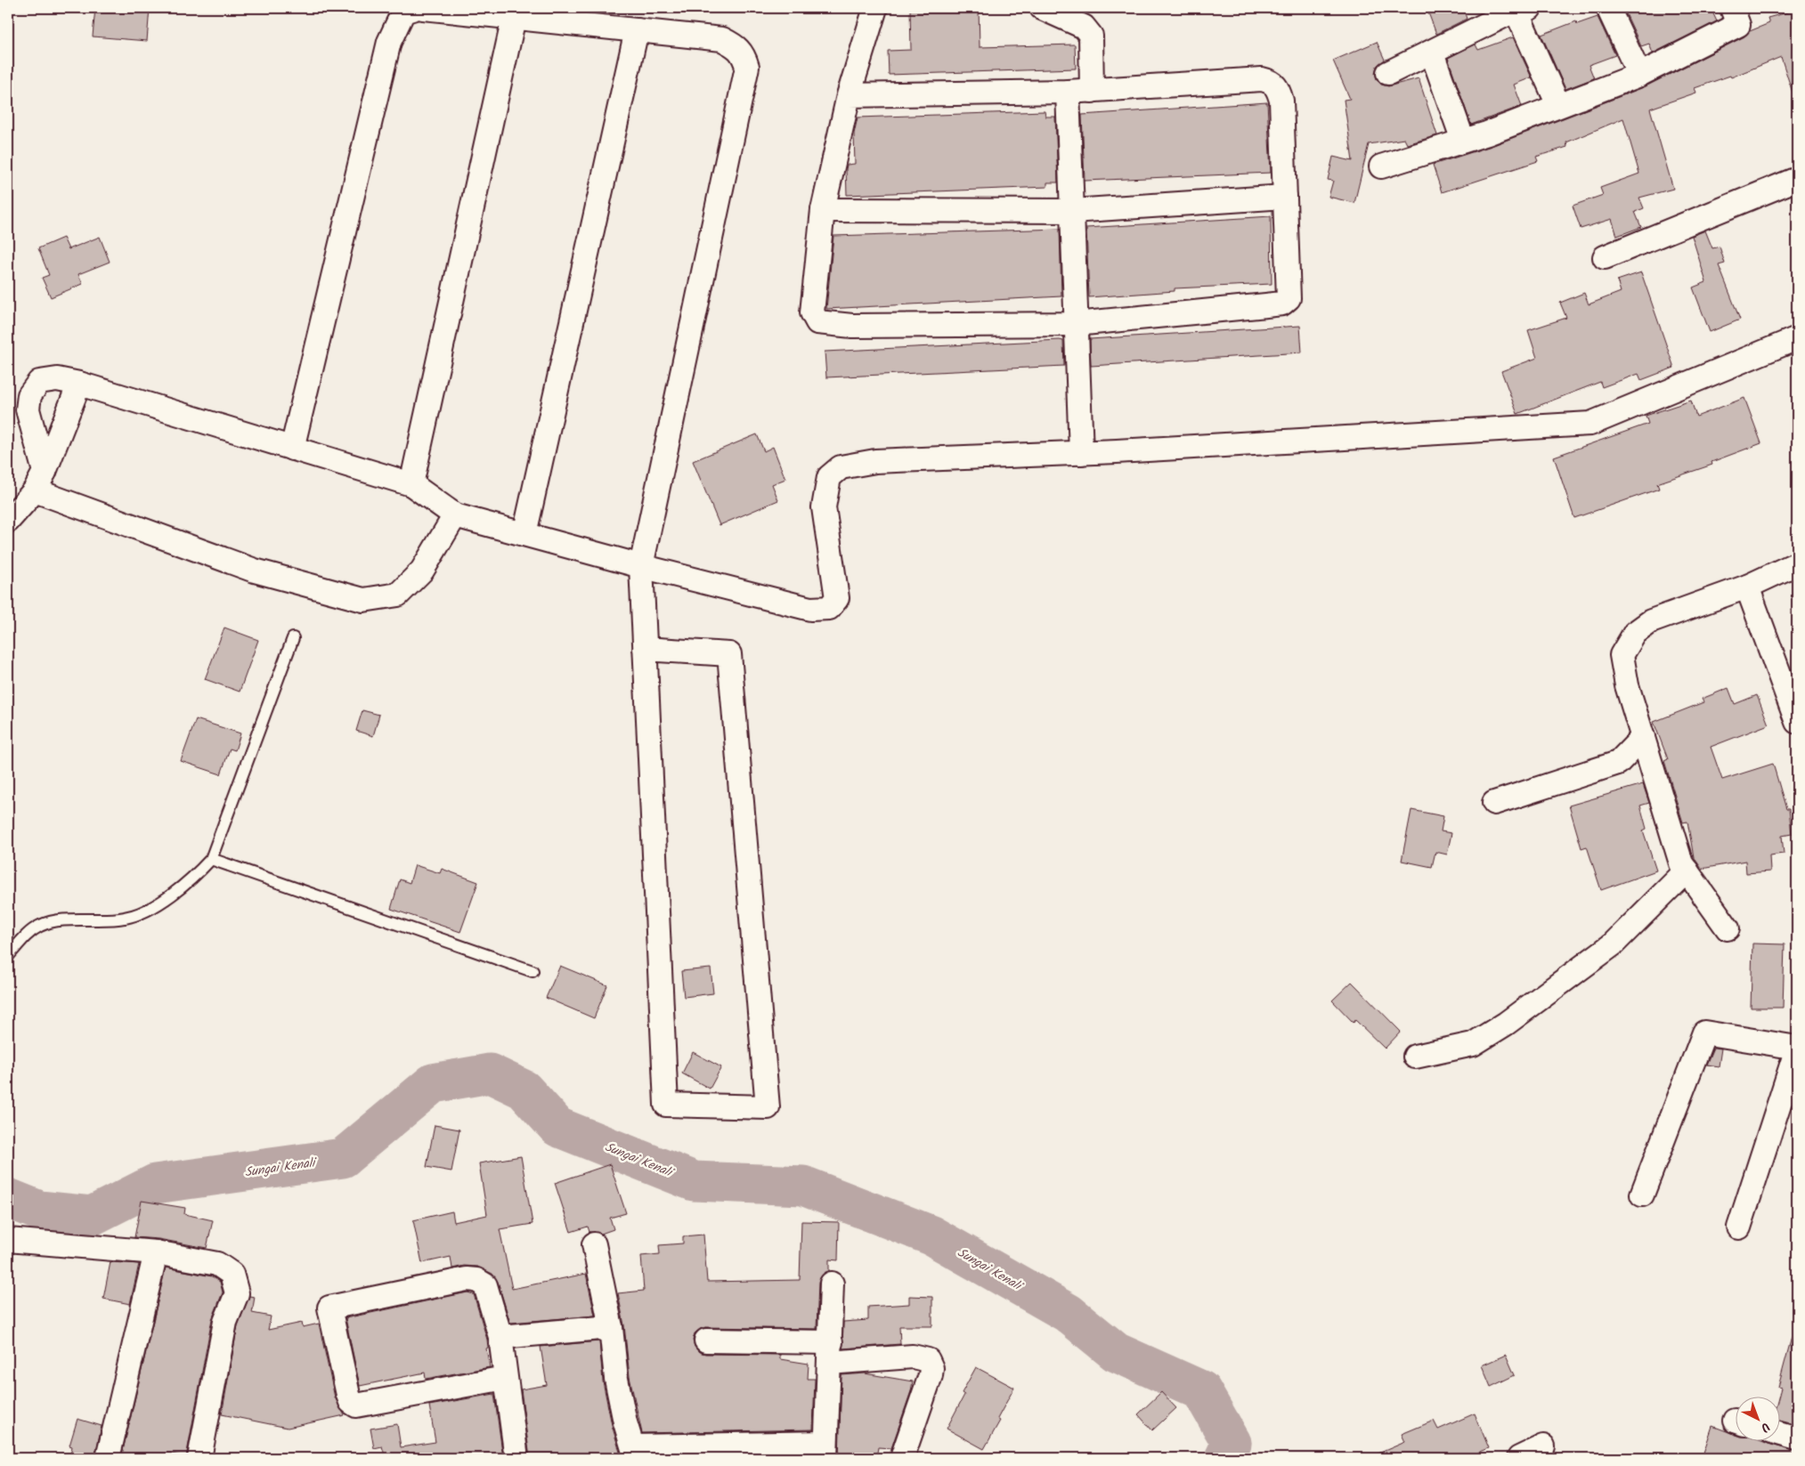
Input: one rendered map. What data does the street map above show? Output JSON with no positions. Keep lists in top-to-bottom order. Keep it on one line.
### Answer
{"water":["Sungai Kenali"],"north":"bottom right"}
